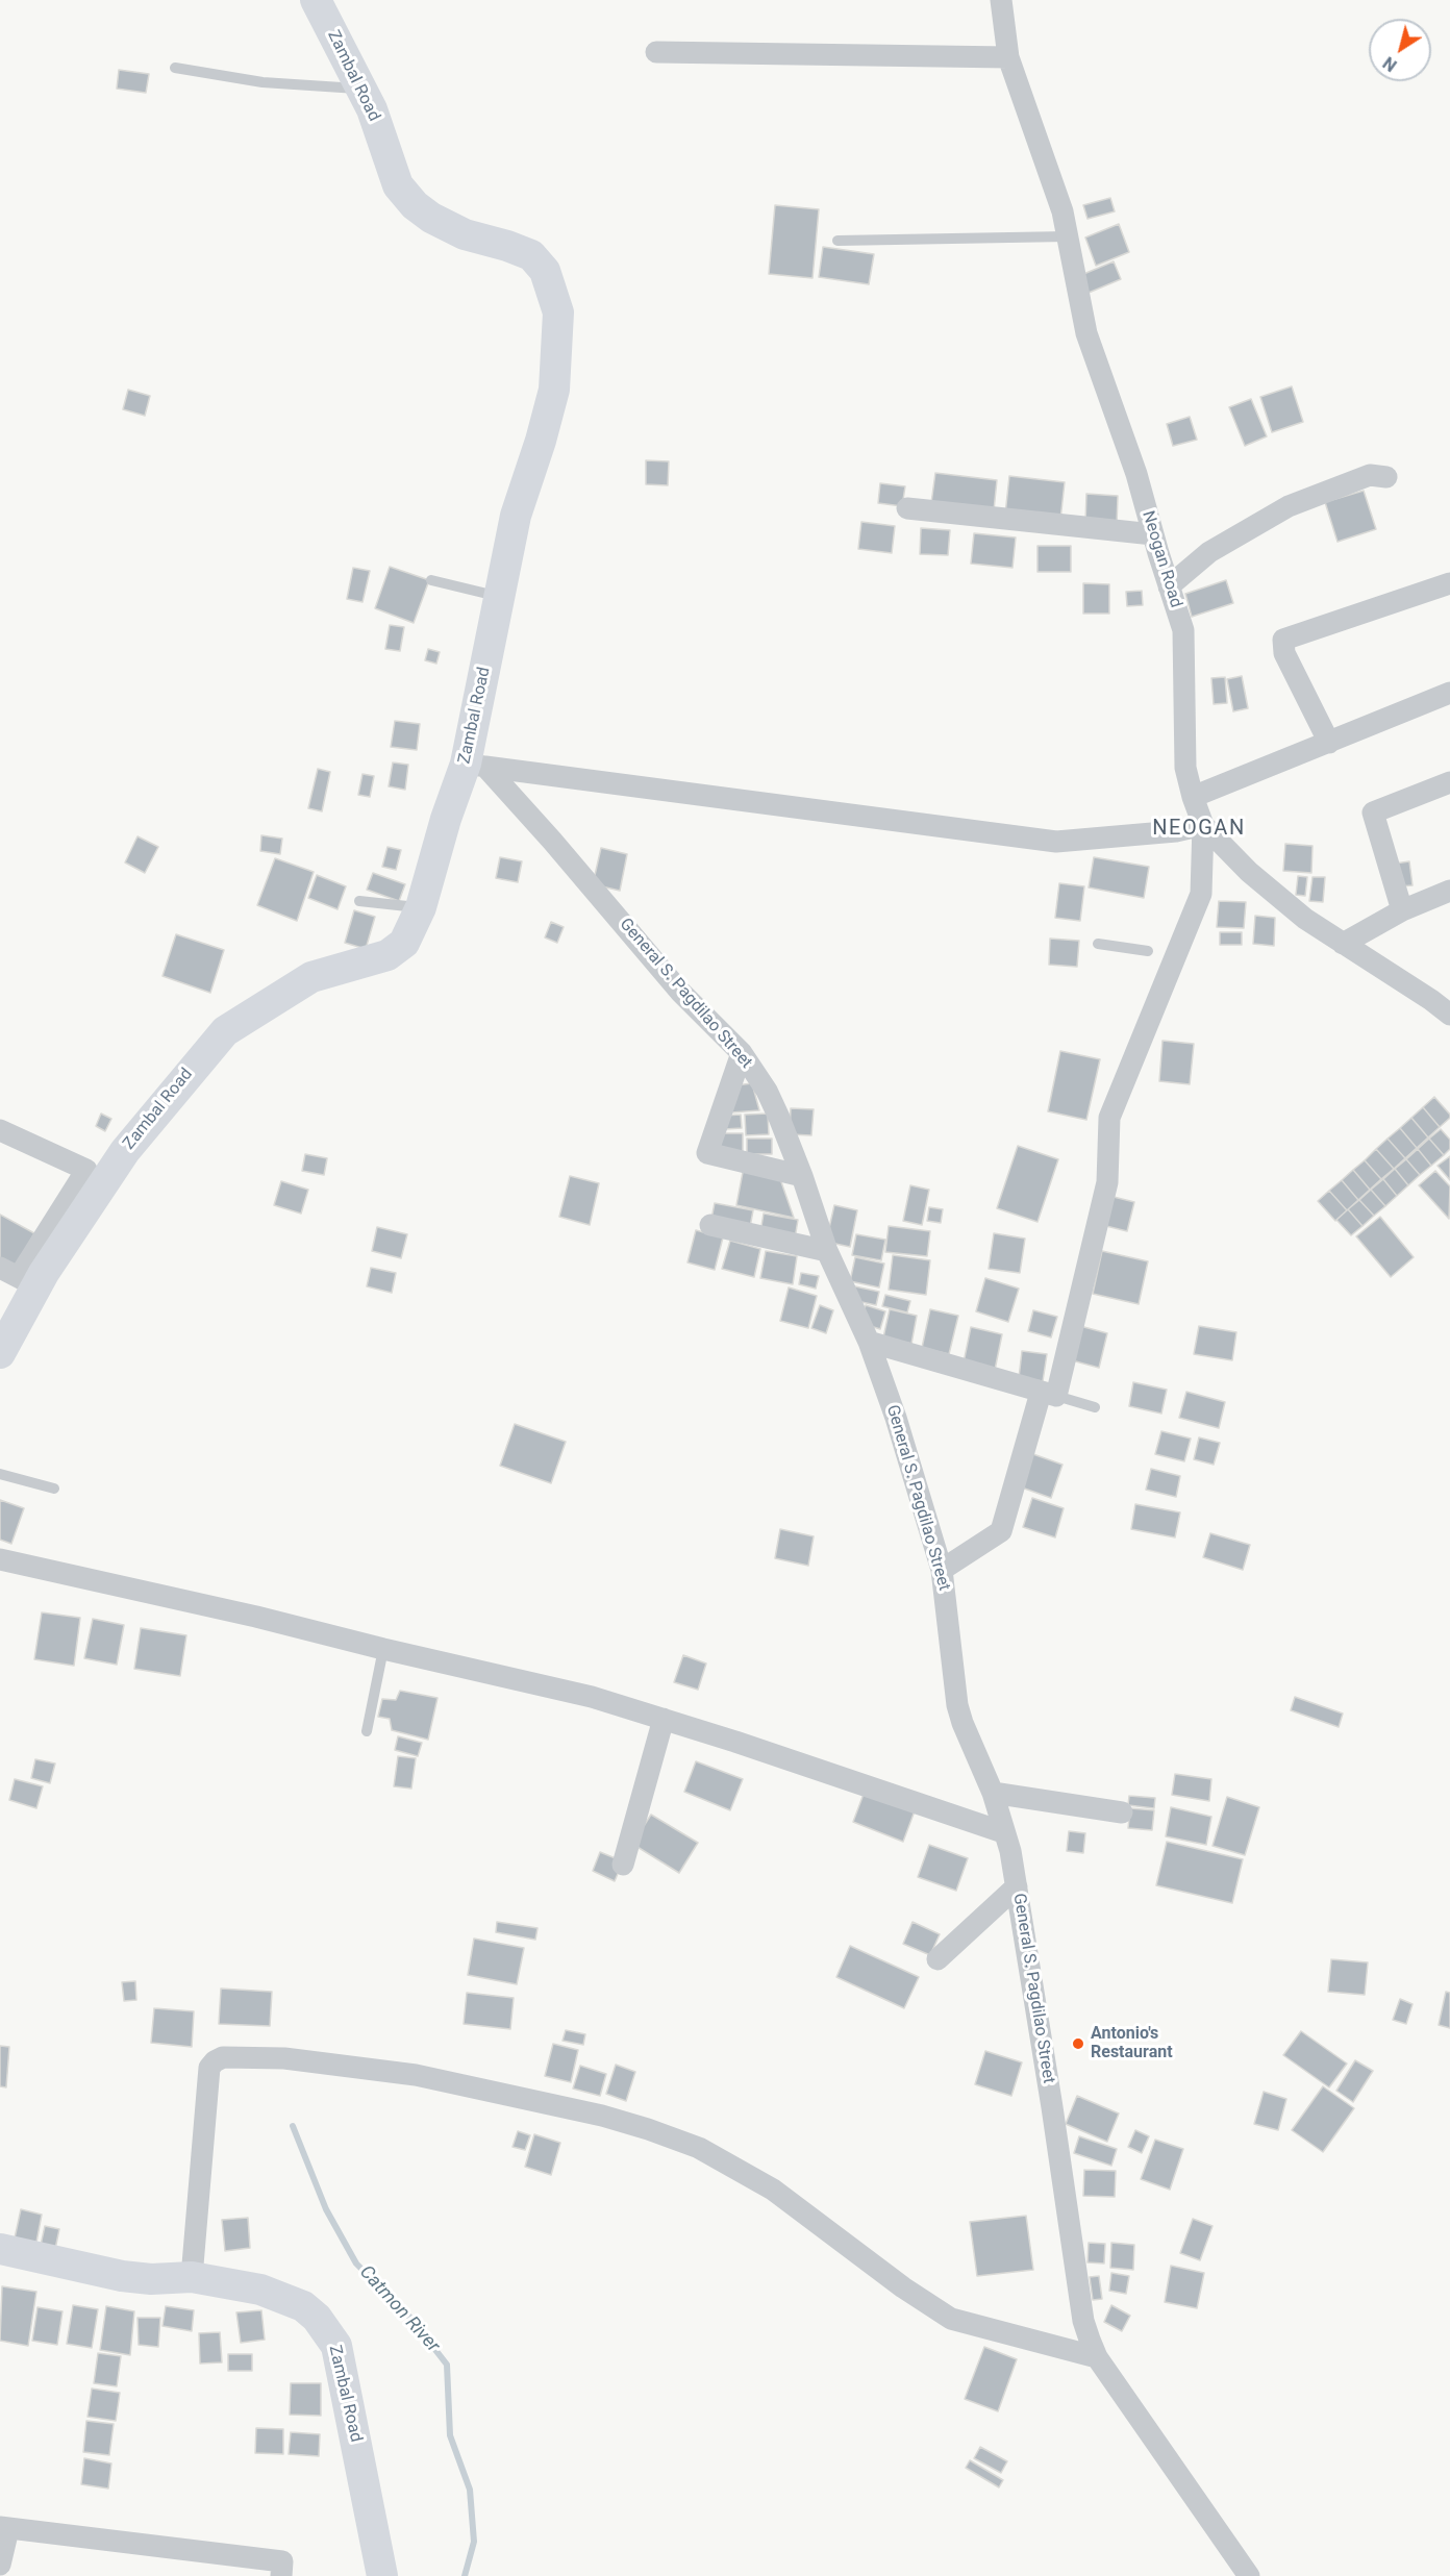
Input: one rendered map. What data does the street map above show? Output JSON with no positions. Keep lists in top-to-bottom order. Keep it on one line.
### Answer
{"streets":{"street":["Zambal Road","Neogan Road","General S. Pagdilao Street"]},"crossings":[["Zambal Road","General S. Pagdilao Street"]],"districts":["NEOGAN"],"water":["Catmon River"],"places":["Antonio's Restaurant"],"north":"bottom left"}
